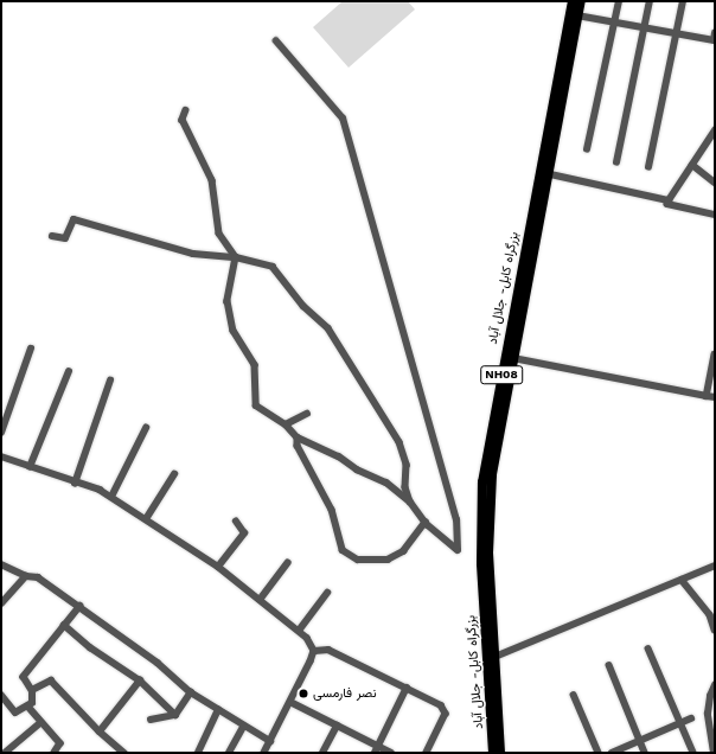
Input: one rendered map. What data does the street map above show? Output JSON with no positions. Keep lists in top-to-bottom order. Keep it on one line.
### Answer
{"streets":{"highway":["بزرگراه کابل- جلال آباد","NH08"]},"places":["نصر فارمسی"]}
